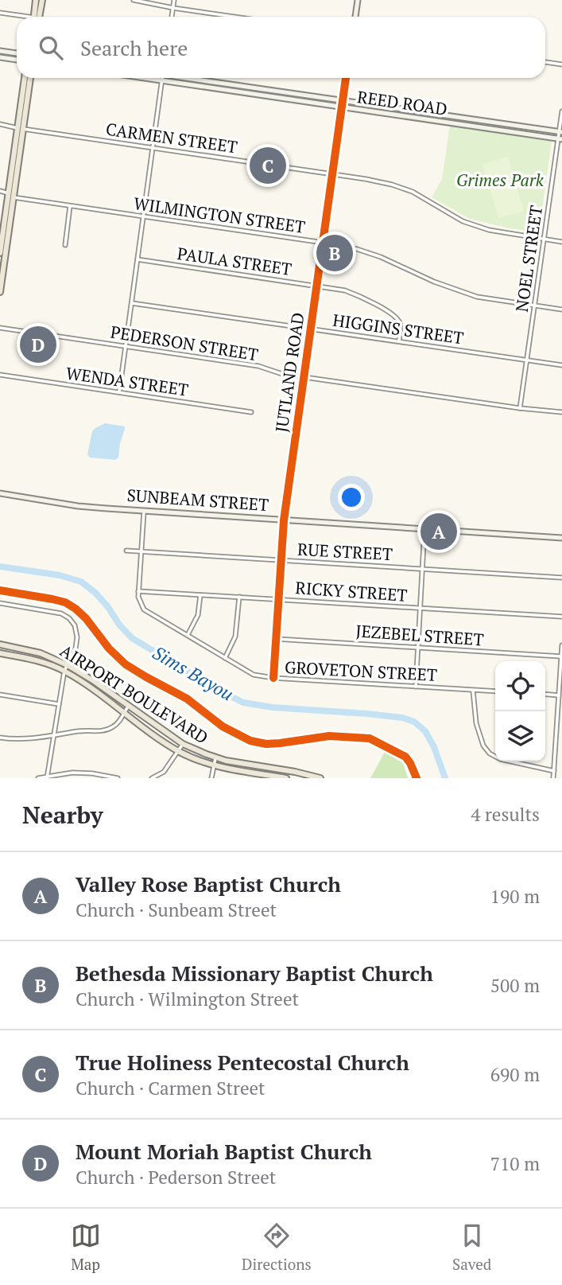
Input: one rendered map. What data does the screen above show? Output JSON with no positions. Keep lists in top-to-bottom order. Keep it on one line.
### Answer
{"streets":{"main road":["AIRPORT BOULEVARD"],"street":["REED ROAD","CARMEN STREET","WILMINGTON STREET","NOEL STREET","PAULA STREET","HIGGINS STREET","PEDERSON STREET","JUTLAND ROAD","WENDA STREET","SUNBEAM STREET","RUE STREET","RICKY STREET","JEZEBEL STREET","GROVETON STREET"]},"crossings":[["REED ROAD","NOEL STREET"],["REED ROAD","JUTLAND ROAD"],["CARMEN STREET","NOEL STREET"],["CARMEN STREET","JUTLAND ROAD"],["WILMINGTON STREET","NOEL STREET"],["WILMINGTON STREET","JUTLAND ROAD"],["NOEL STREET","HIGGINS STREET"],["NOEL STREET","PEDERSON STREET"],["PAULA STREET","HIGGINS STREET"],["PAULA STREET","JUTLAND ROAD"],["HIGGINS STREET","JUTLAND ROAD"],["PEDERSON STREET","JUTLAND ROAD"],["JUTLAND ROAD","SUNBEAM STREET"],["JUTLAND ROAD","RUE STREET"],["JUTLAND ROAD","RICKY STREET"],["JUTLAND ROAD","JEZEBEL STREET"],["JUTLAND ROAD","GROVETON STREET"],["RICKY STREET","GROVETON STREET"]],"water":["Sims Bayou"],"parks":["Grimes Park"],"page":{"search":"Search here","pins":["C","B","D","A"],"heading":["Nearby","4 results"],"list":[{"mark":"A","name":"Valley Rose Baptist Church","note":"Church · Sunbeam Street","value":"190 m"},{"mark":"B","name":"Bethesda Missionary Baptist Church","note":"Church · Wilmington Street","value":"500 m"},{"mark":"C","name":"True Holiness Pentecostal Church","note":"Church · Carmen Street","value":"690 m"},{"mark":"D","name":"Mount Moriah Baptist Church","note":"Church · Pederson Street","value":"710 m"}],"nav":["Map","Directions","Saved"]}}
